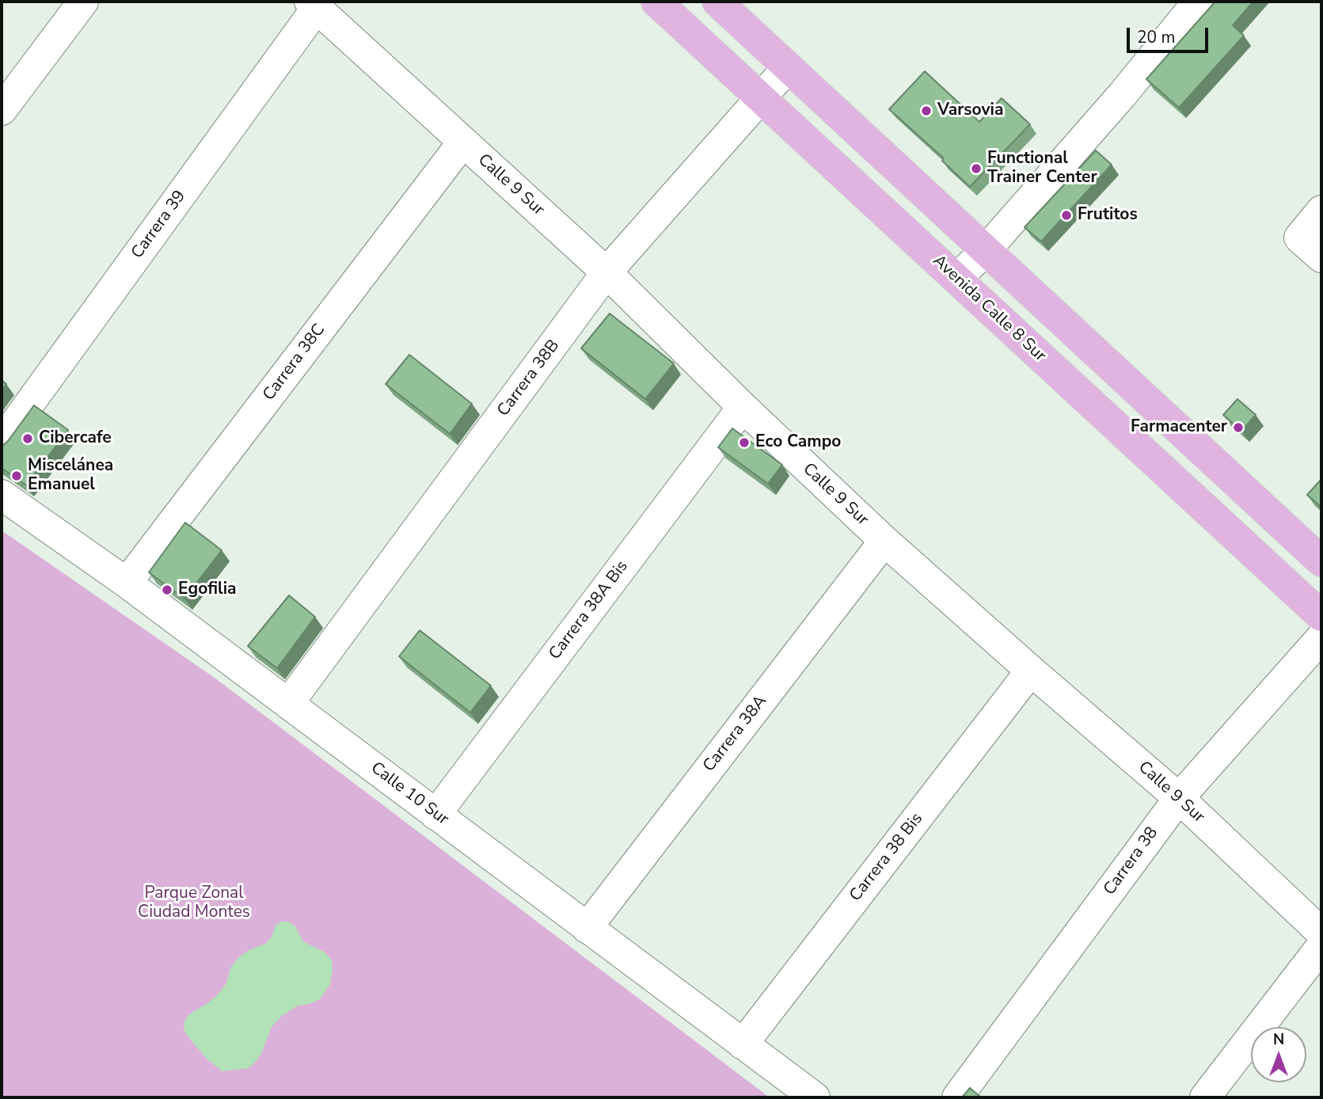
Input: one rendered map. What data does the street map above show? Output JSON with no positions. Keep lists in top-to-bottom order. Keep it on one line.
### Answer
{"streets":{"main road":["Avenida Calle 8 Sur"],"street":["Calle 9 Sur","Carrera 39","Carrera 38C","Carrera 38B","Carrera 38A Bis","Carrera 38A","Calle 10 Sur","Carrera 38 Bis","Carrera 38"]},"crossings":[["Calle 9 Sur","Carrera 39"],["Calle 9 Sur","Carrera 38C"],["Calle 9 Sur","Carrera 38B"],["Calle 9 Sur","Carrera 38A Bis"],["Calle 9 Sur","Carrera 38A"],["Calle 9 Sur","Carrera 38 Bis"],["Calle 9 Sur","Carrera 38"],["Avenida Calle 8 Sur","Carrera 38B"],["Carrera 38C","Calle 10 Sur"],["Carrera 38B","Calle 10 Sur"],["Carrera 38A Bis","Calle 10 Sur"],["Carrera 38A","Calle 10 Sur"],["Calle 10 Sur","Carrera 38 Bis"]],"parks":["Parque Zonal Ciudad Montes"],"places":["Varsovia","Functional Trainer Center","Frutitos","Farmacenter","Cibercafe","Eco Campo","Miscelánea Emanuel","Egofilia"],"scale_bar":"20 m","north":"top"}
